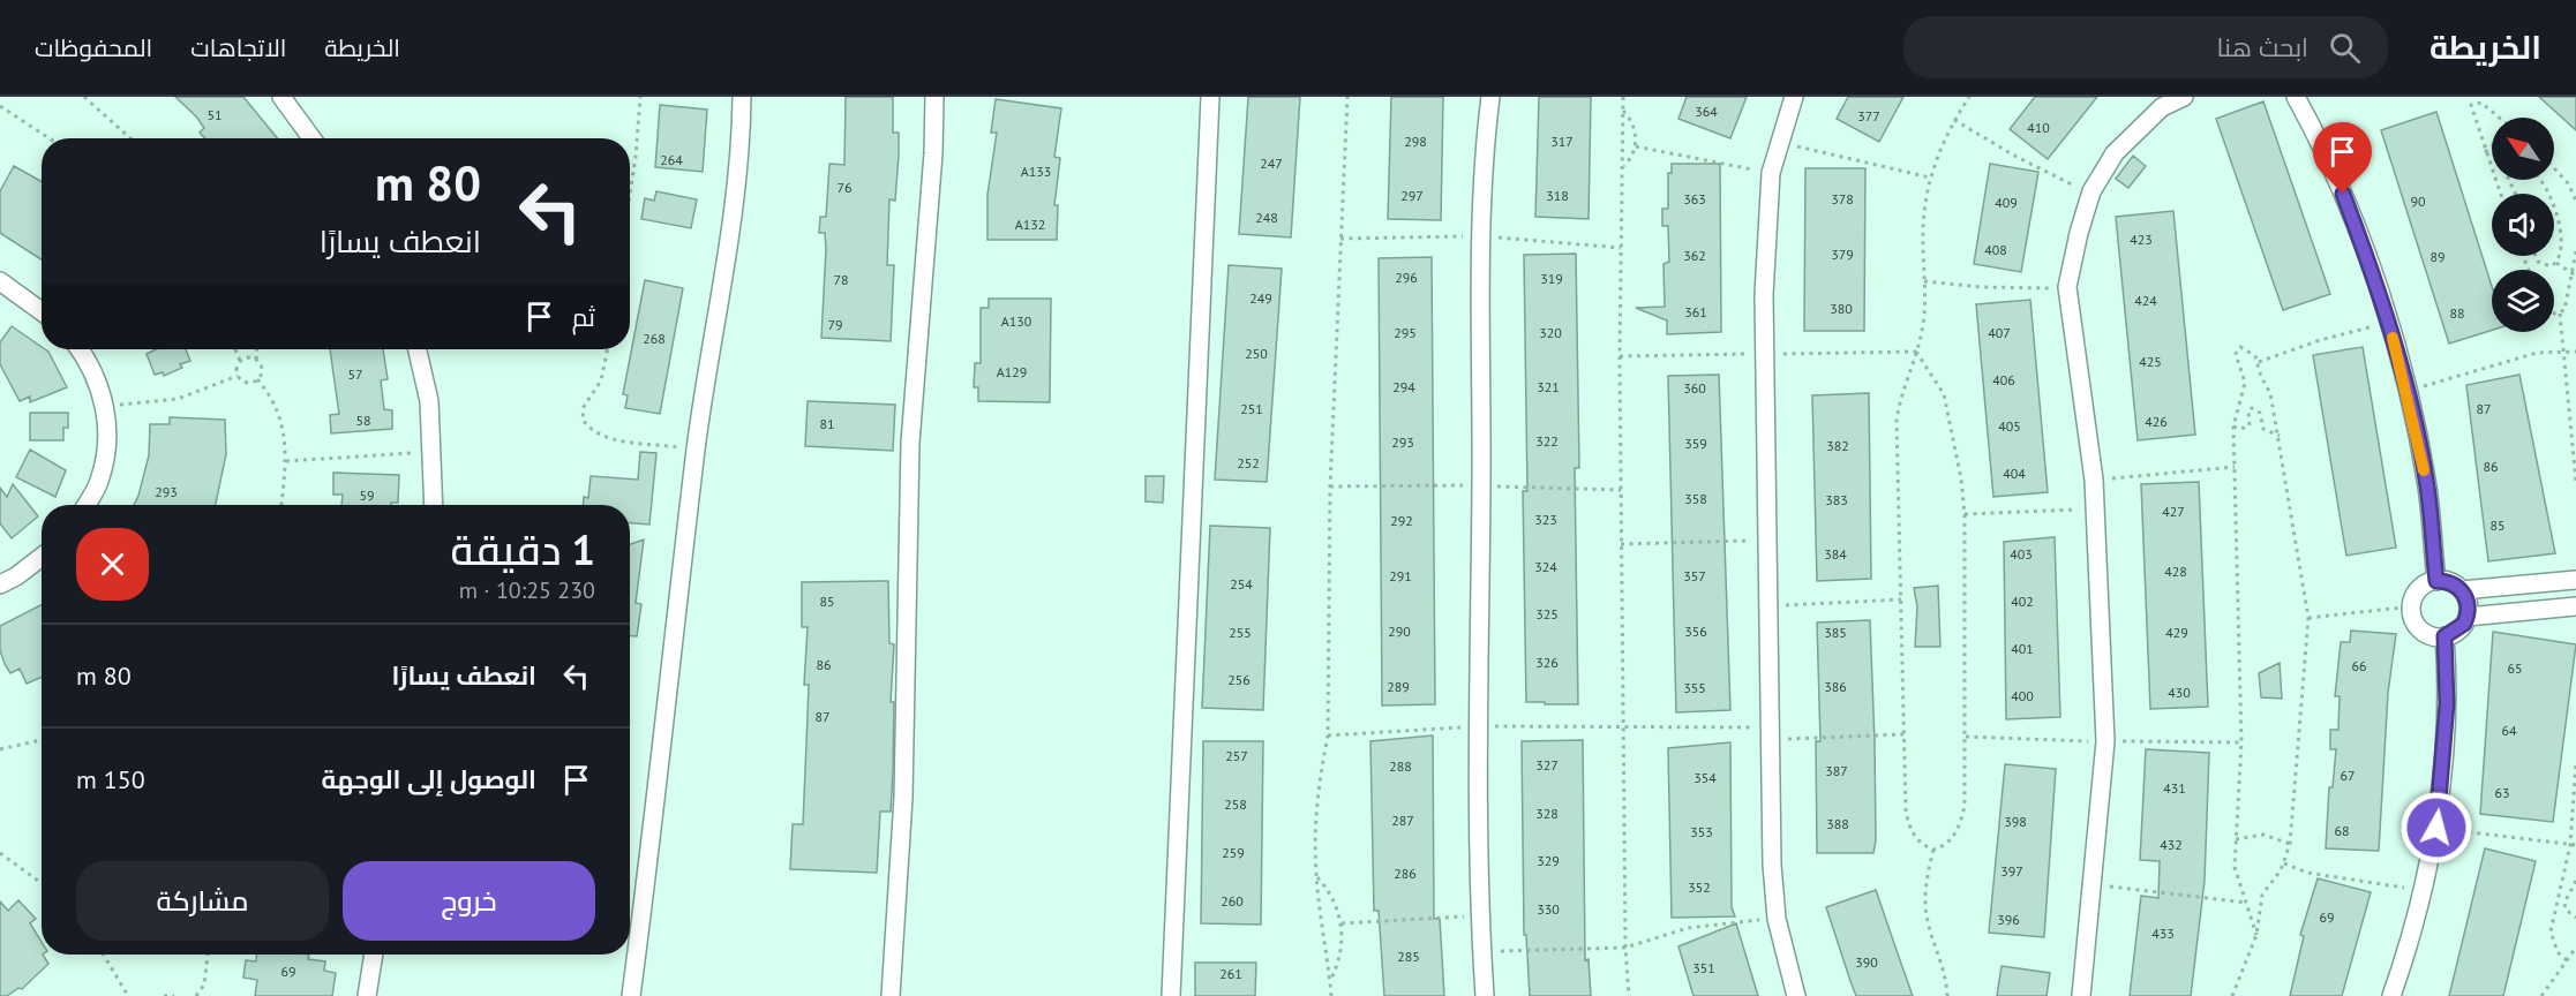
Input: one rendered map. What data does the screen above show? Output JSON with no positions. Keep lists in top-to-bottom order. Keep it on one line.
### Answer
{"house_numbers":["364","51","377","410","298","317","264","247","A133","76","297","318","363","378","90","409","248","A132","423","408","379","362","89","296","319","78","249","424","380","361","88","A130","79","295","320","407","268","250","425","A129","57","406","294","321","360","251","87","58","426","81","405","322","293","359","382","252","86","404","293","59","358","383","427","323","292","85","384","403","324","428","291","357","254","85","402","325","290","356","255","385","429","401","326","86","66","65","256","289","386","355","430","400","87","64","257","327","288","387","67","354","431","63","258","328","287","398","388","68","353","432","259","329","397","286","352","260","330","69","396","433","285","390","351","69","261"],"north":"top left","page":{"header":"الخريطة","search":"ابحث هنا","nav":["الخريطة","الاتجاهات","المحفوظات"],"turn":["80 m","انعطف يسارًا"],"then":"ثم","heading":["1 دقيقة","230 m · 10:25"],"list":[{"name":"انعطف يسارًا","value":"80 m"},{"name":"الوصول إلى الوجهة","value":"150 m"}],"buttons":["خروج","مشاركة"]}}
